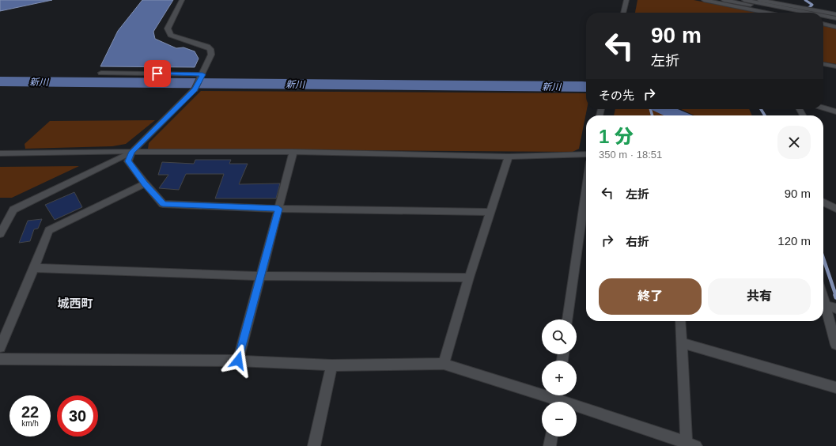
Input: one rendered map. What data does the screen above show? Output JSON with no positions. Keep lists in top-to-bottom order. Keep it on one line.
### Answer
{"districts":["城西町"],"water":["新川"],"page":{"turn":["90 m","左折"],"then":"その先","heading":["1 分","350 m · 18:51"],"list":[{"name":"左折","value":"90 m"},{"name":"右折","value":"120 m"}],"buttons":["終了","共有"],"map_buttons":["+","−"],"speed":"22 km/h","limit":"30"}}
